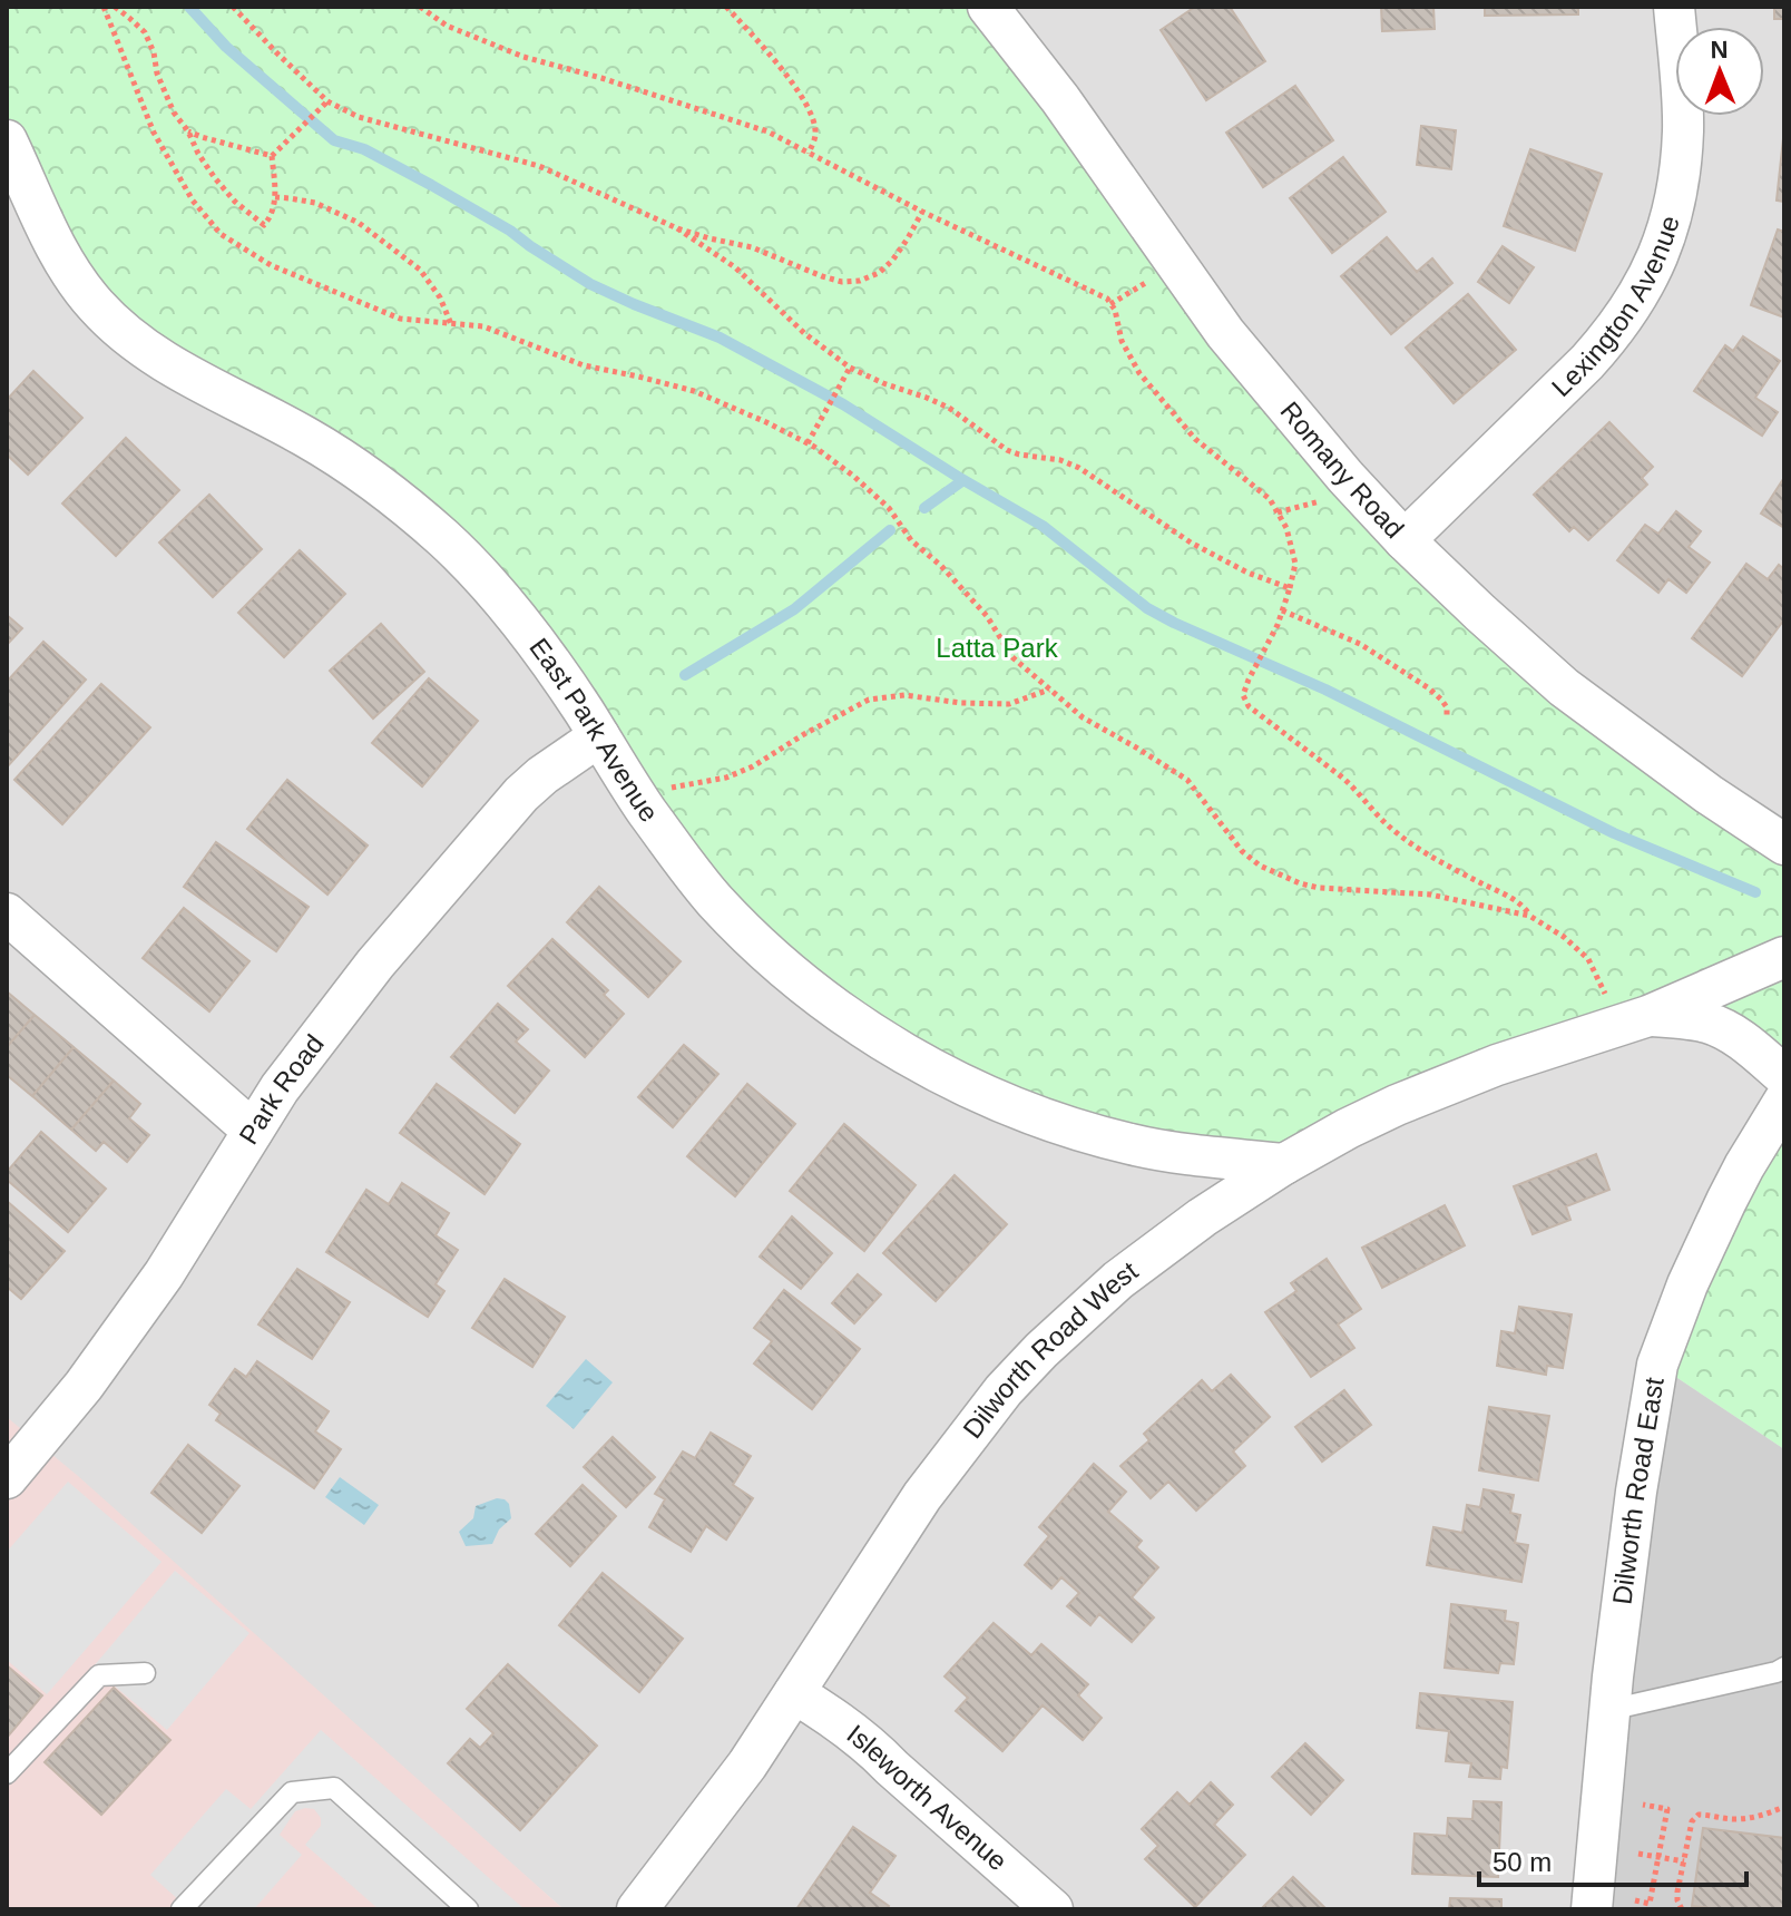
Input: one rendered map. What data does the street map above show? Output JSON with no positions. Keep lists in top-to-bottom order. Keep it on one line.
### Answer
{"streets":{"street":["Lexington Avenue","Romany Road","East Park Avenue","Park Road","Dilworth Road West","Dilworth Road East","Isleworth Avenue"]},"crossings":[["Lexington Avenue","Romany Road"],["East Park Avenue","Park Road"],["East Park Avenue","Dilworth Road West"],["Dilworth Road West","Isleworth Avenue"]],"parks":["Latta Park"],"scale_bar":"50 m","north":"top"}
